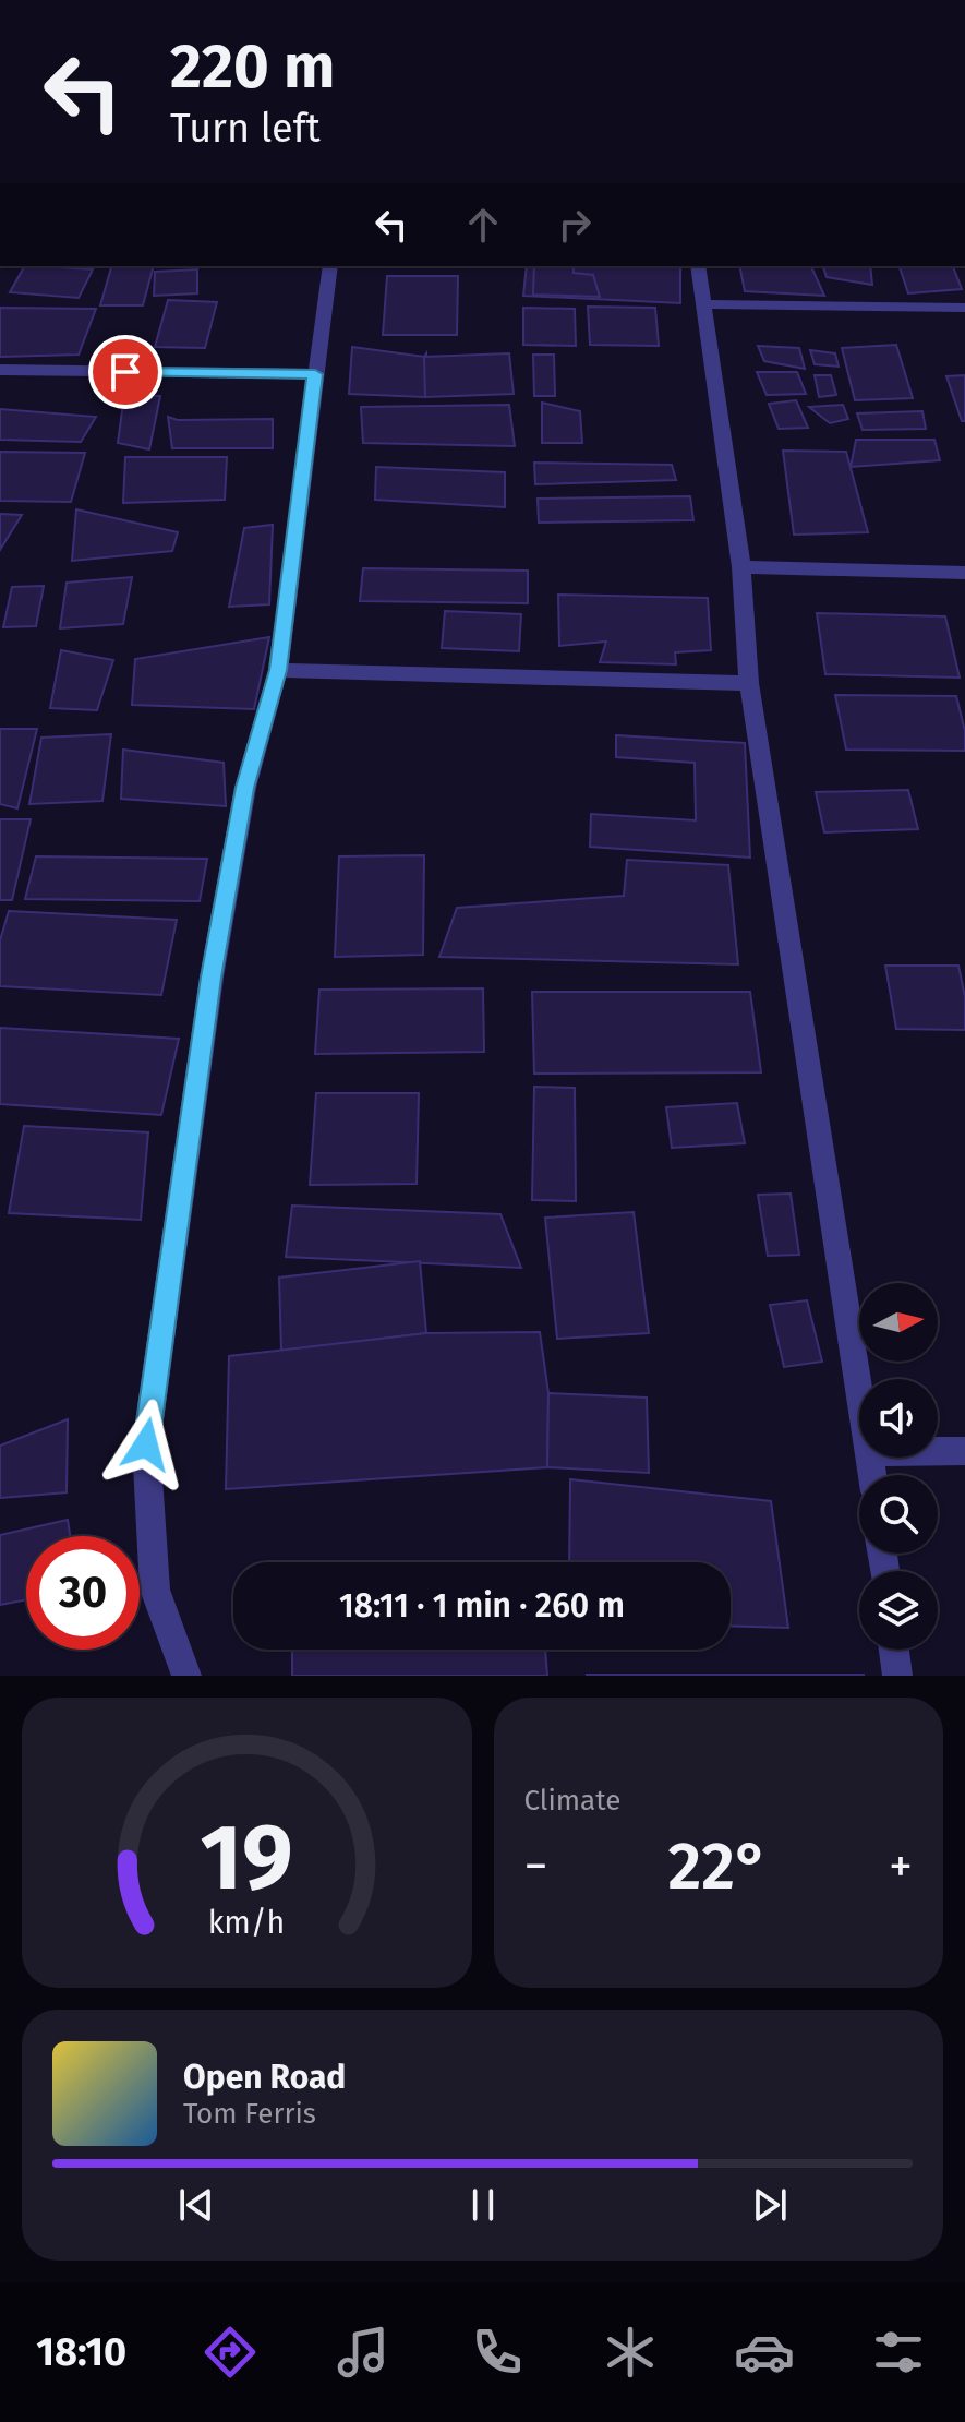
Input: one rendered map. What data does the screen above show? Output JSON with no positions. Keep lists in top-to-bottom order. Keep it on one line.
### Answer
{"north":"right","page":{"turn":["220 m","Turn left"],"limit":"30","trip":"18:11 · 1 min · 260 m","tile":"Climate","heat":["−","22°","+"],"song":["Open Road","Tom Ferris"],"tabs":"18:10","gauge":["19","km/h"]}}
